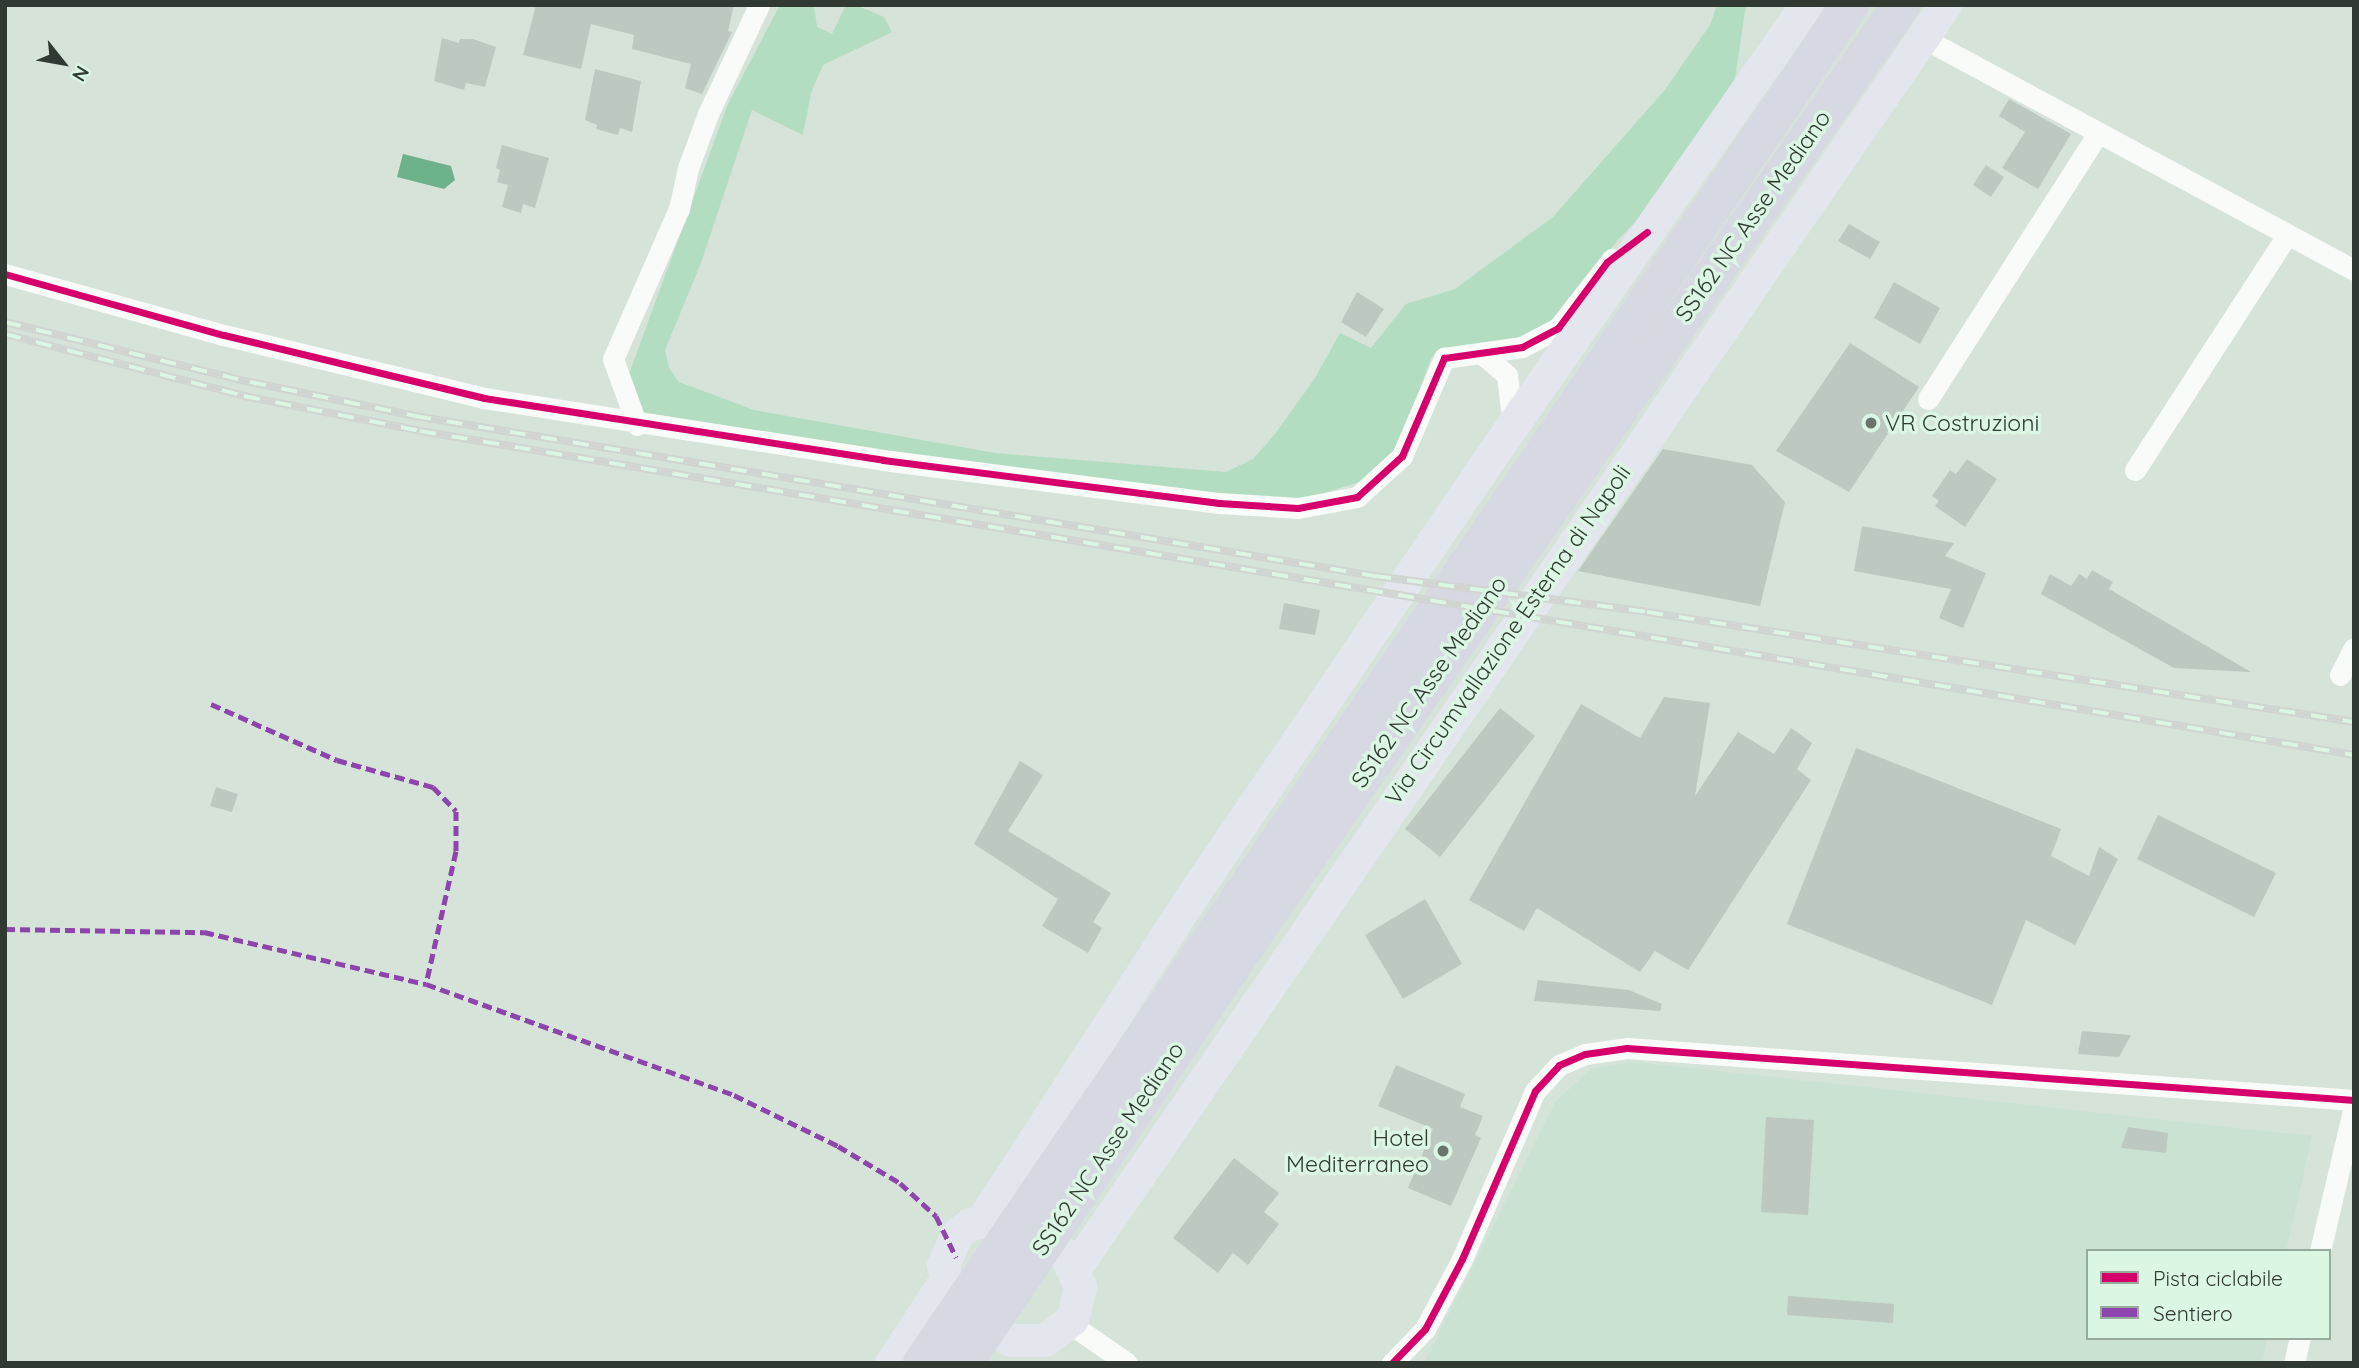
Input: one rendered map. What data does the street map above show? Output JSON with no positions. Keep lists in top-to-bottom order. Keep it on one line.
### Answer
{"streets":{"highway":["SS162 NC Asse Mediano"],"main road":["Via Circumvallazione Esterna di Napoli"]},"places":["VR Costruzioni","Hotel Mediterraneo"],"legend":["Pista ciclabile","Sentiero"],"north":"bottom right"}
